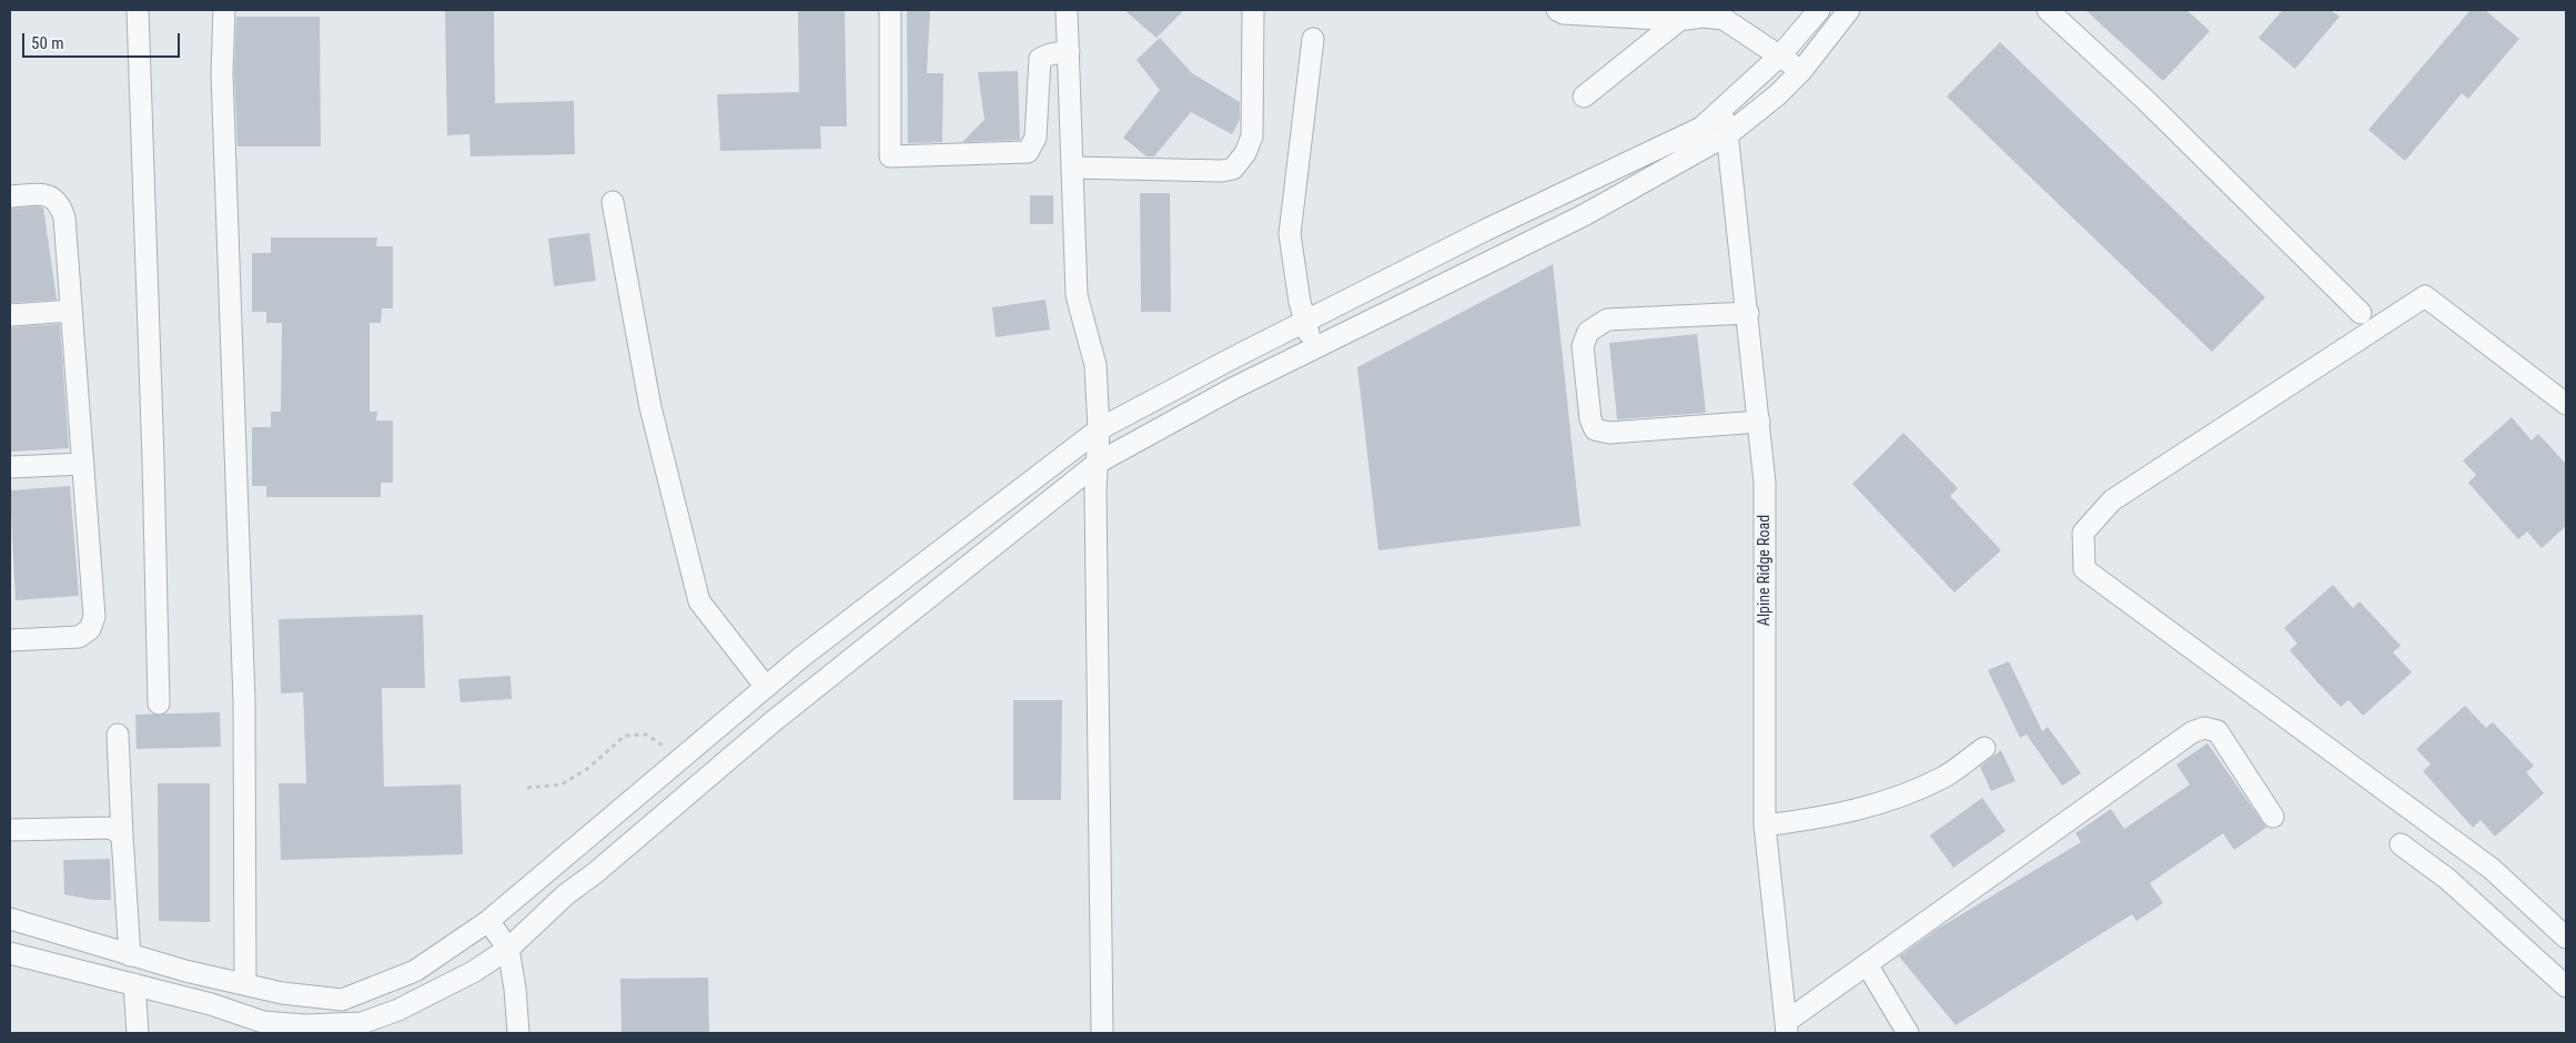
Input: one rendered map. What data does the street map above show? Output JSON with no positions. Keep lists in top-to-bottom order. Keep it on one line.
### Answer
{"streets":{"street":["Alpine Ridge Road"]},"scale_bar":"50 m"}
